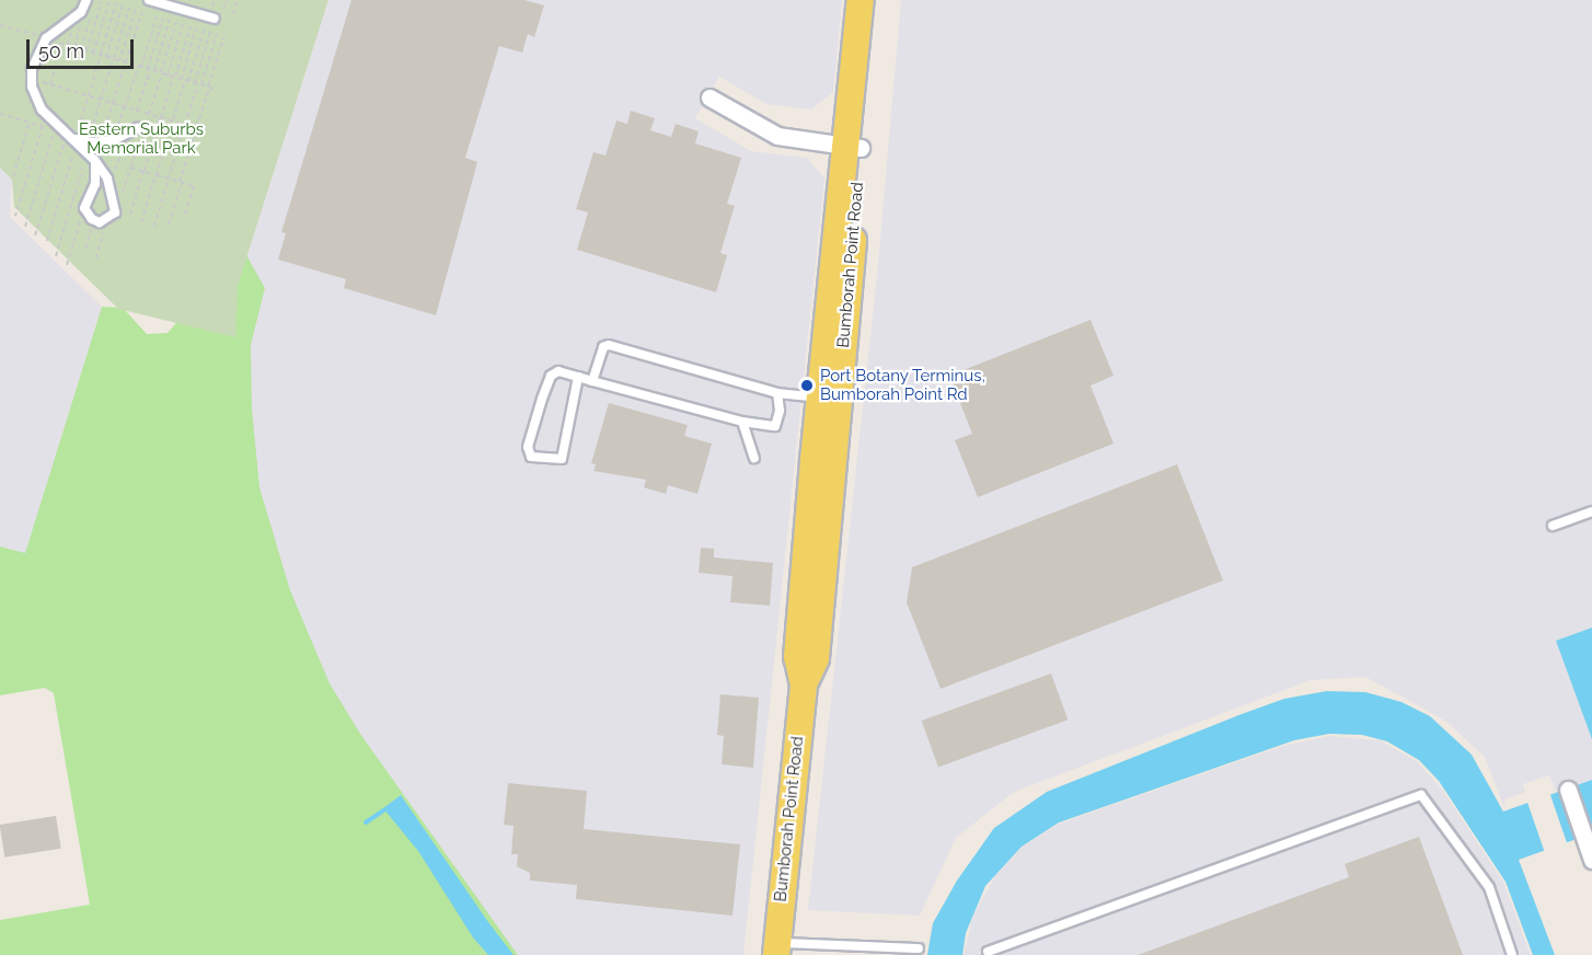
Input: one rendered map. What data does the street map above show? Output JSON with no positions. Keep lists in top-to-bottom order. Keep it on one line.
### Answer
{"streets":{"main road":["Bumborah Point Road"]},"parks":["Eastern Suburbs Memorial Park"],"places":["Port Botany Terminus, Bumborah Point Rd"],"scale_bar":"50 m"}
